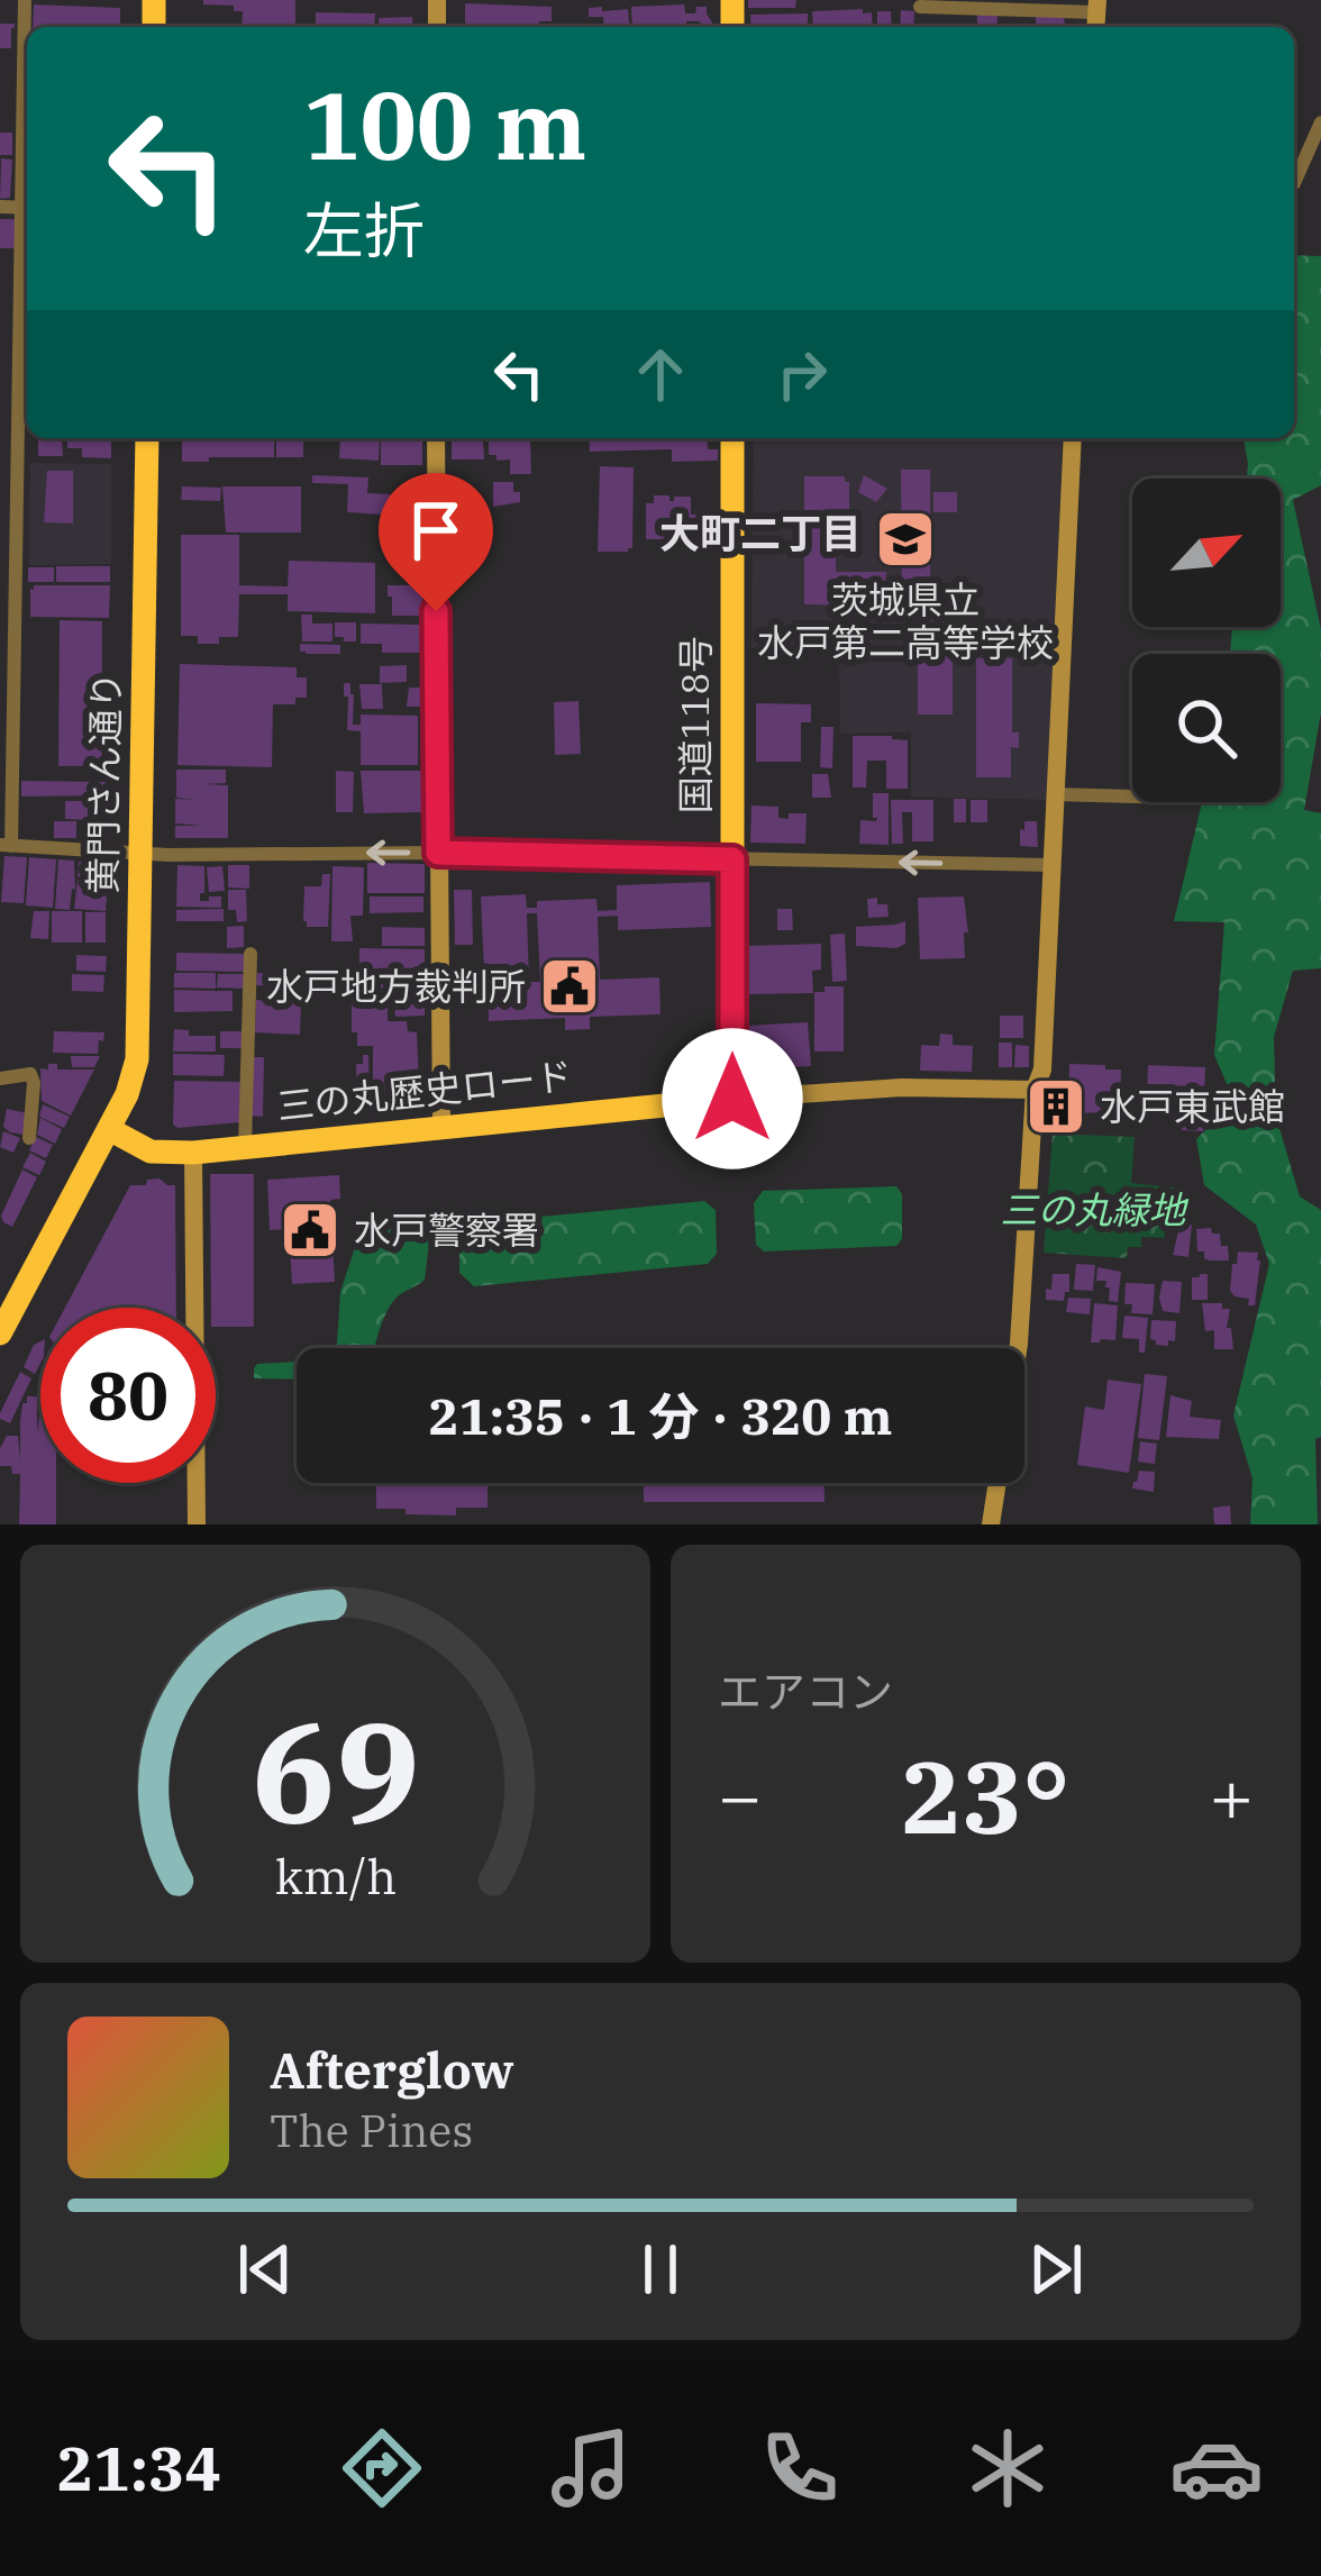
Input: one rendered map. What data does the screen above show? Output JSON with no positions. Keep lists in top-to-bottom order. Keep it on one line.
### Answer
{"streets":{"highway":["国道118号","黄門さん通り","三の丸歴史ロード"]},"crossings":[["国道118号","三の丸歴史ロード"]],"districts":["大町二丁目"],"parks":["三の丸緑地"],"places":{"school or university":["茨城県立 水戸第二高等学校"],"public building":["水戸地方裁判所","水戸警察署"],"building":["水戸東武館"]},"north":"top right","page":{"turn":["100 m","左折"],"limit":"80","trip":"21:35 · 1 分 · 320 m","tile":"エアコン","heat":["−","23°","+"],"song":["Afterglow","The Pines"],"tabs":"21:34","gauge":["69","km/h"]}}
